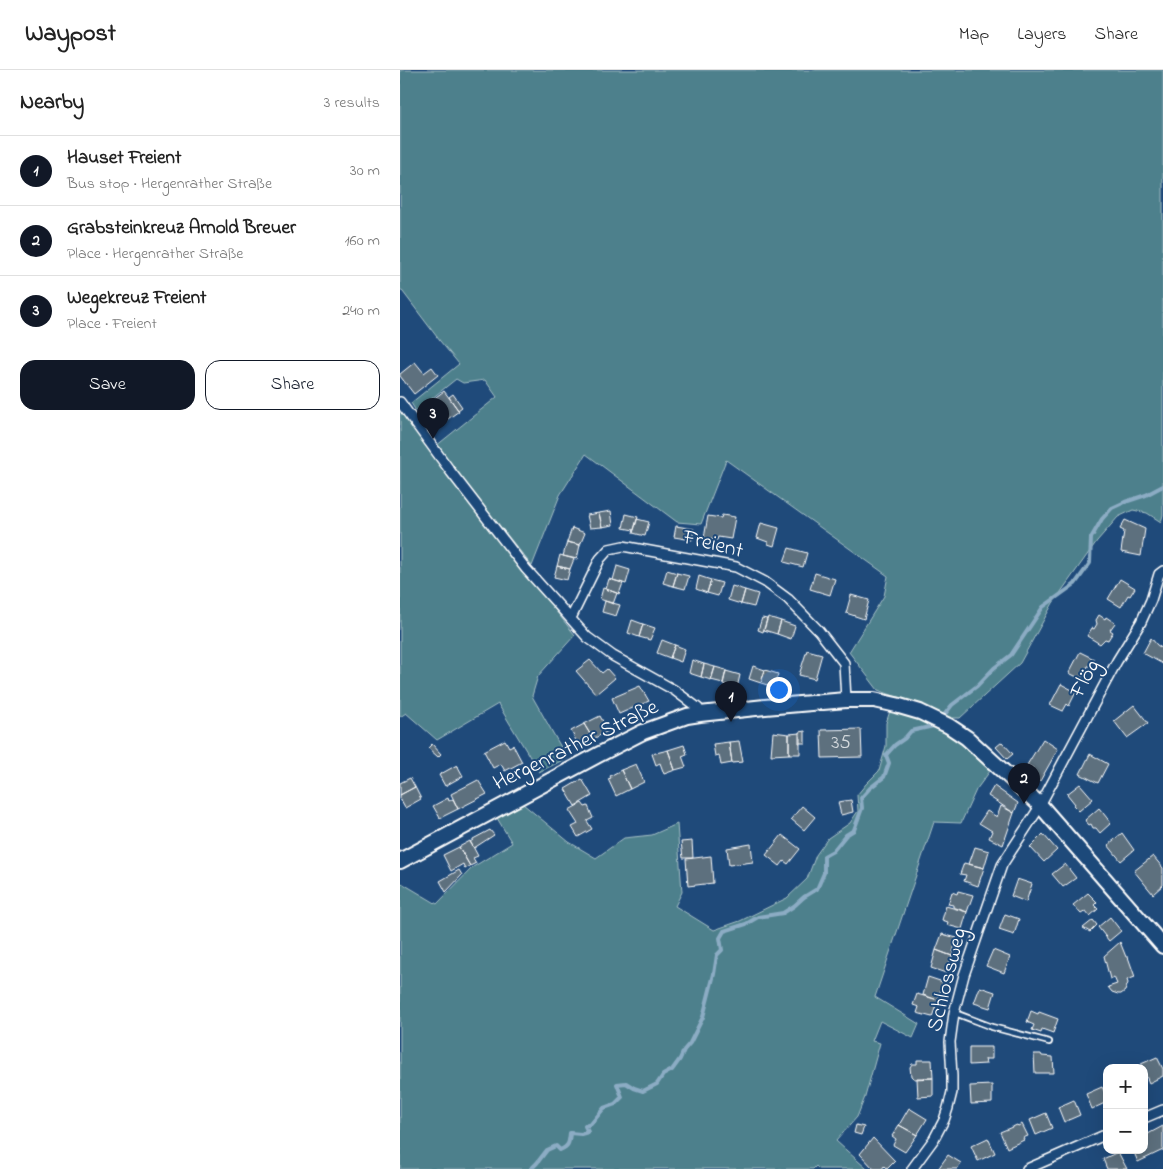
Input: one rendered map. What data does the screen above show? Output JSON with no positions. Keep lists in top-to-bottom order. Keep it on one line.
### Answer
{"streets":{"street":["Freient","Flög","Hergenrather Straße","Schlossweg"]},"crossings":[["Freient","Hergenrather Straße"],["Flög","Hergenrather Straße"],["Flög","Schlossweg"],["Hergenrather Straße","Schlossweg"]],"house_numbers":["35"],"page":{"header":"Waypost","nav":["Map","Layers","Share"],"heading":["Nearby","3 results"],"list":[{"mark":"1","name":"Hauset Freient","note":"Bus stop · Hergenrather Straße","value":"30 m"},{"mark":"2","name":"Grabsteinkreuz Arnold Breuer","note":"Place · Hergenrather Straße","value":"160 m"},{"mark":"3","name":"Wegekreuz Freient","note":"Place · Freient","value":"240 m"}],"buttons":["Save","Share"],"pins":["3","1","2"],"map_buttons":["+","−"]}}
